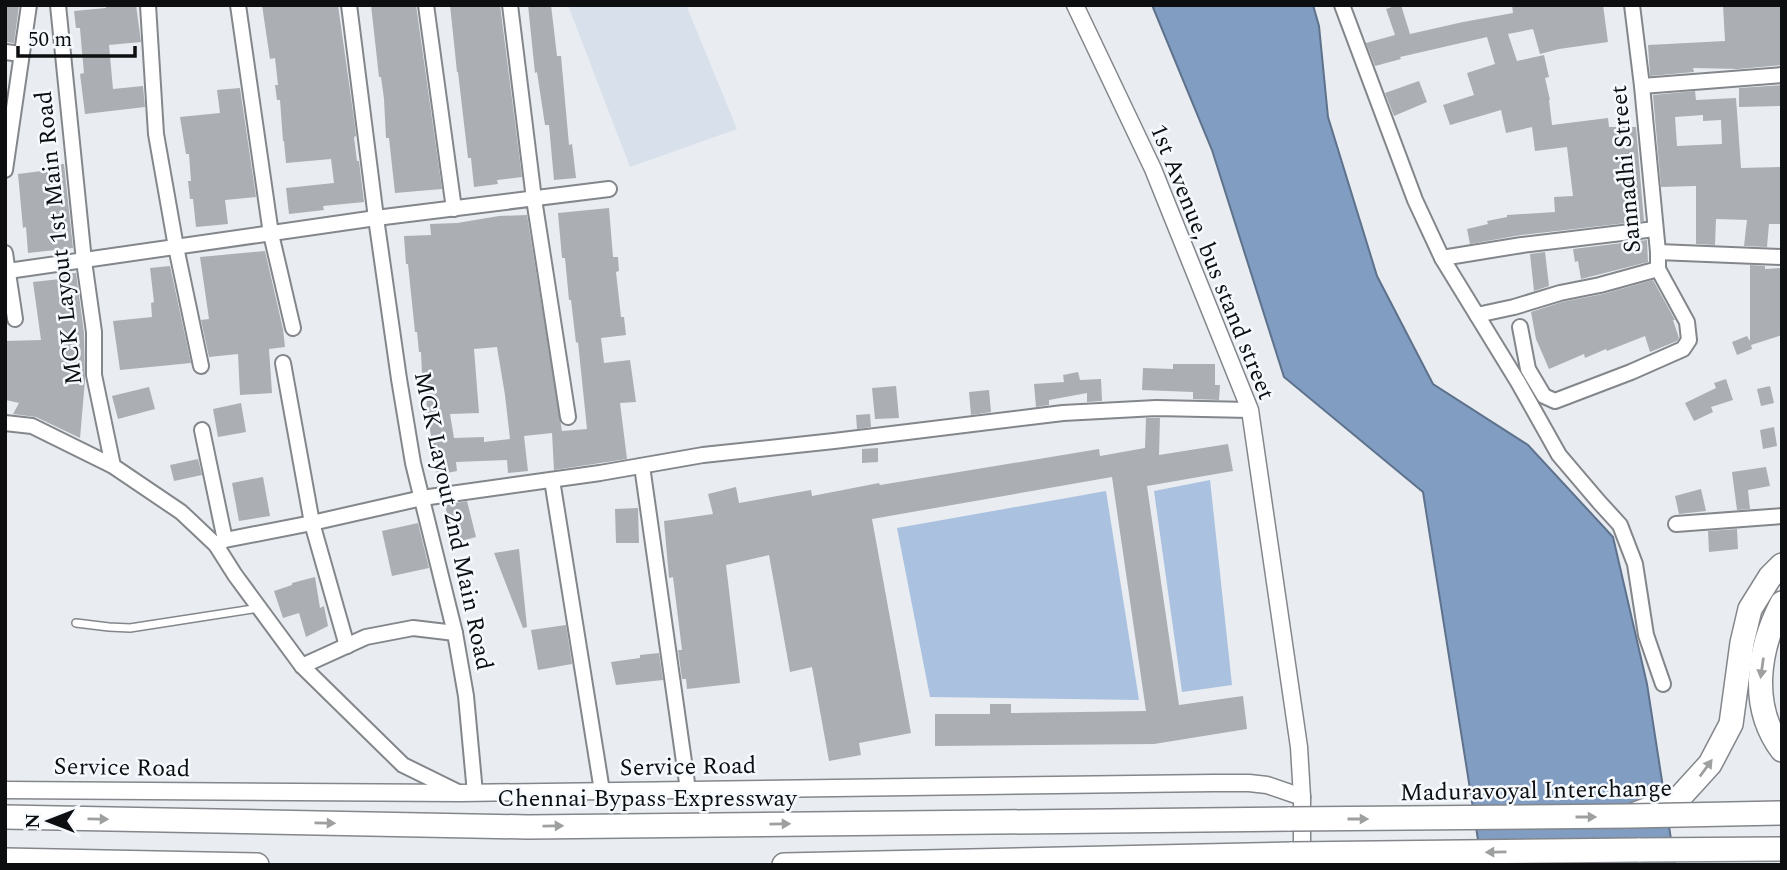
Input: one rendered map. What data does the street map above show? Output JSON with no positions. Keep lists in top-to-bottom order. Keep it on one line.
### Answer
{"streets":{"highway":["Maduravoyal Interchange","Chennai Bypass Expressway"],"street":["Sannadhi Street","MCK Layout 1st Main Road","1st Avenue, bus stand street","MCK Layout 2nd Main Road","Service Road"]},"crossings":[["1st Avenue, bus stand street","Service Road"],["MCK Layout 2nd Main Road","Service Road"],["Maduravoyal Interchange","Chennai Bypass Expressway"]],"scale_bar":"50 m","north":"left"}
